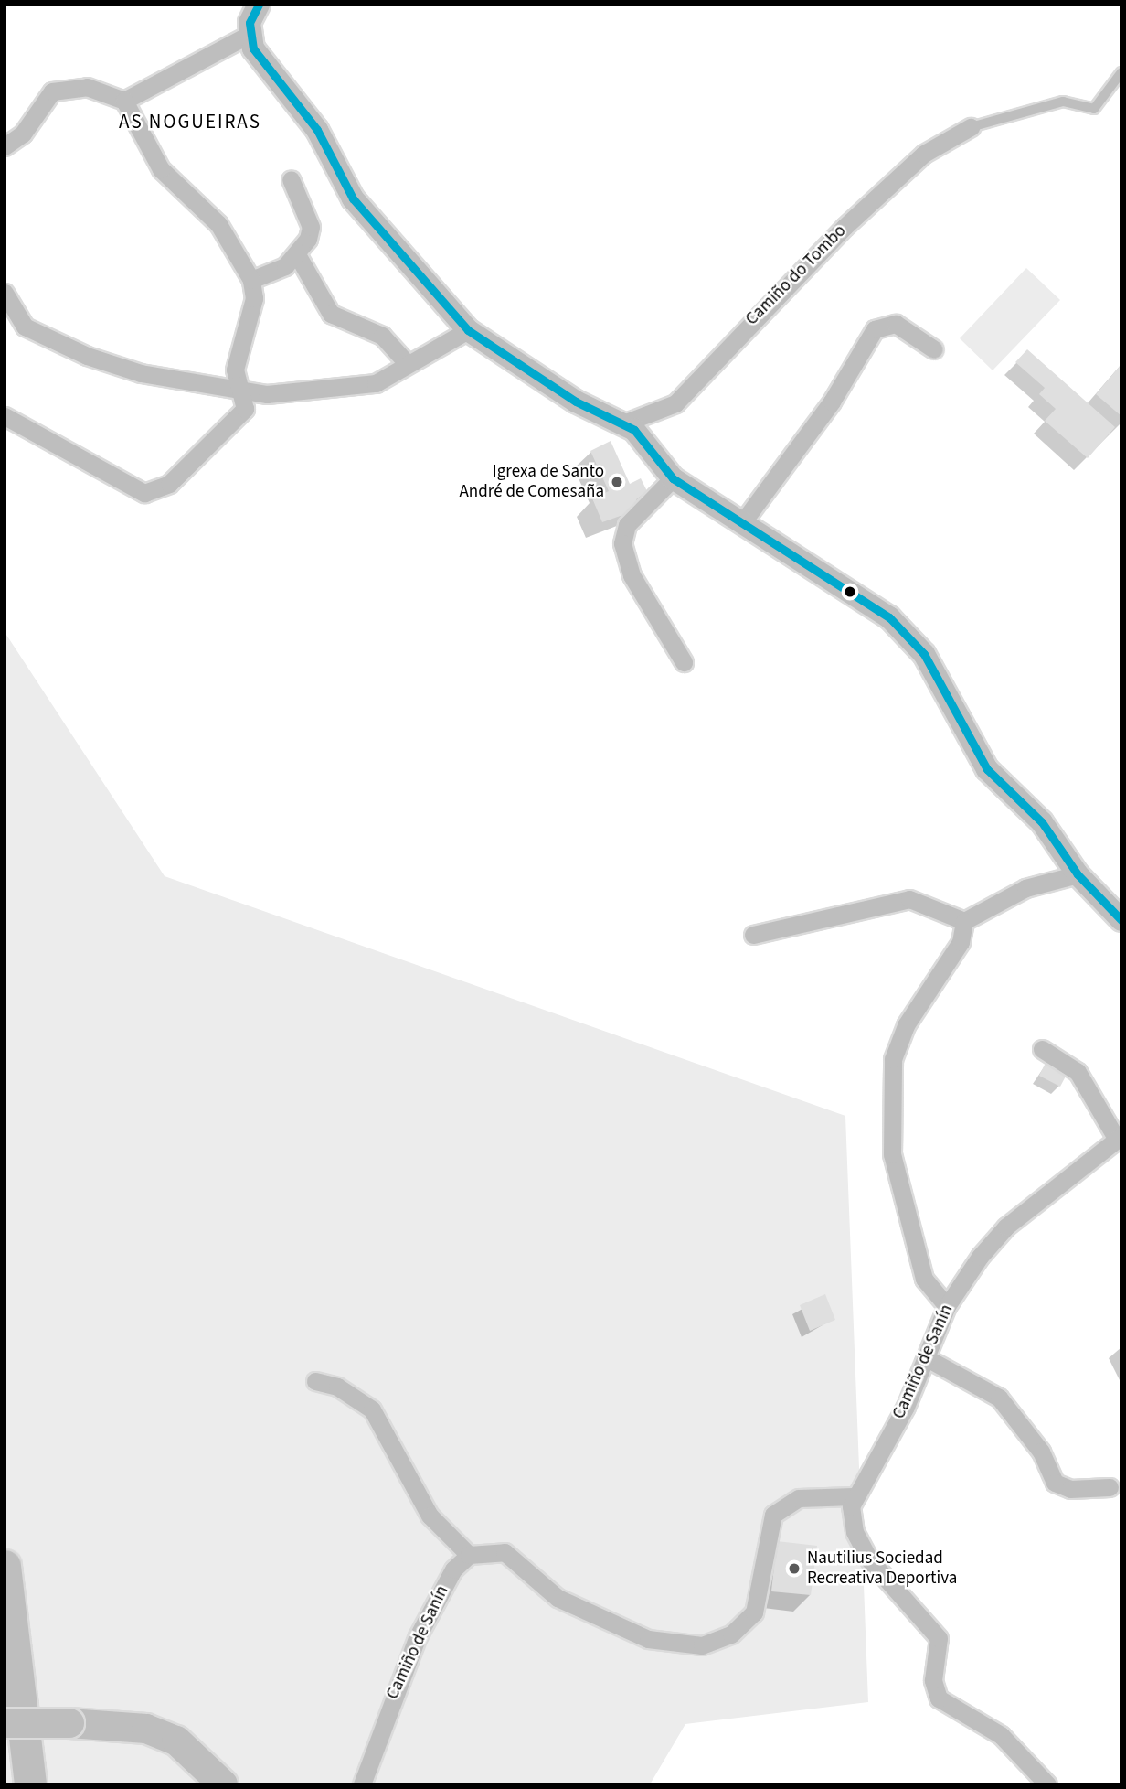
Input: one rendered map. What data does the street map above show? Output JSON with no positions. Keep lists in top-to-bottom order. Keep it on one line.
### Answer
{"streets":{"street":["Camiño do Tombo","Camiño de Sanín"]},"districts":["AS NOGUEIRAS"],"places":["Igrexa de Santo André de Comesaña","Nautilius Sociedad Recreativa Deportiva"]}
